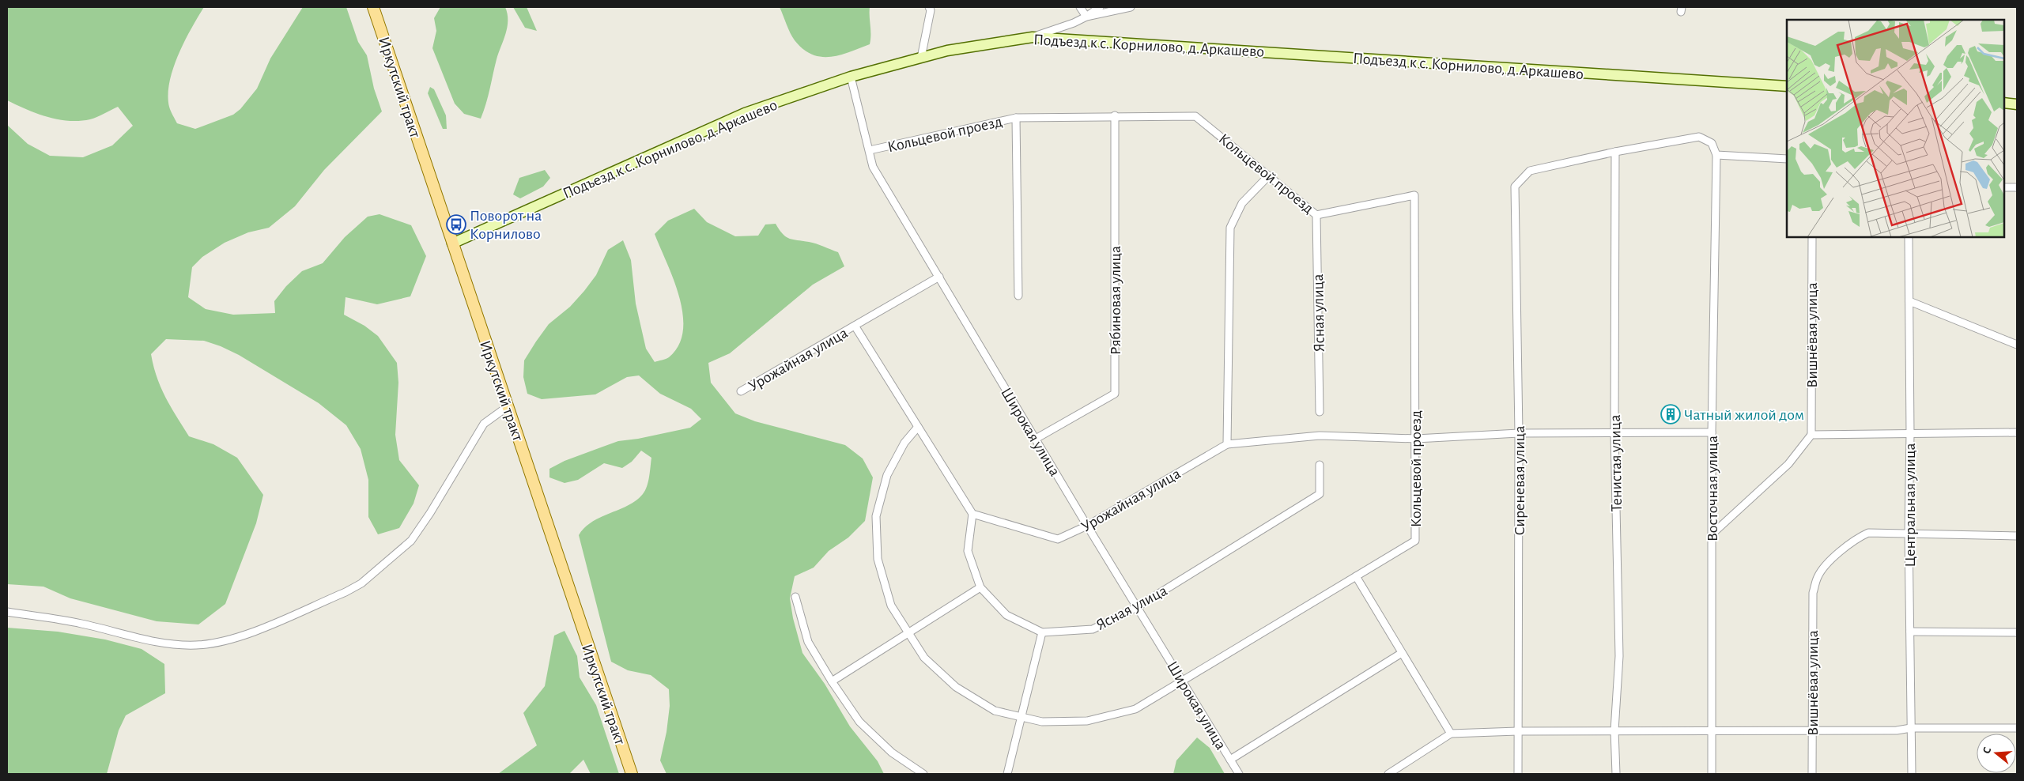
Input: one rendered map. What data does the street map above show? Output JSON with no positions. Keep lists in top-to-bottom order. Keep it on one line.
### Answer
{"streets":{"main road":["Иркутский тракт"],"street":["Подъезд к с. Корнилово, д.Аркашево","Кольцевой проезд","Рябиновая улица","Ясная улица","Вишнёвая улица","Урожайная улица","Широкая улица","Тенистая улица","Сиреневая улица","Восточная улица","Центральная улица"]},"crossings":[["Подъезд к с. Корнилово, д.Аркашево","Иркутский тракт"],["Подъезд к с. Корнилово, д.Аркашево","Широкая улица"],["Кольцевой проезд","Рябиновая улица"],["Кольцевой проезд","Ясная улица"],["Кольцевой проезд","Урожайная улица"],["Кольцевой проезд","Широкая улица"],["Рябиновая улица","Широкая улица"],["Ясная улица","Урожайная улица"],["Ясная улица","Широкая улица"],["Вишнёвая улица","Центральная улица"],["Урожайная улица","Широкая улица"],["Тенистая улица","Сиреневая улица"]],"places":{"bus stop":["Поворот на Корнилово"],"building":["Чатный жилой дом"]},"north":"left"}
